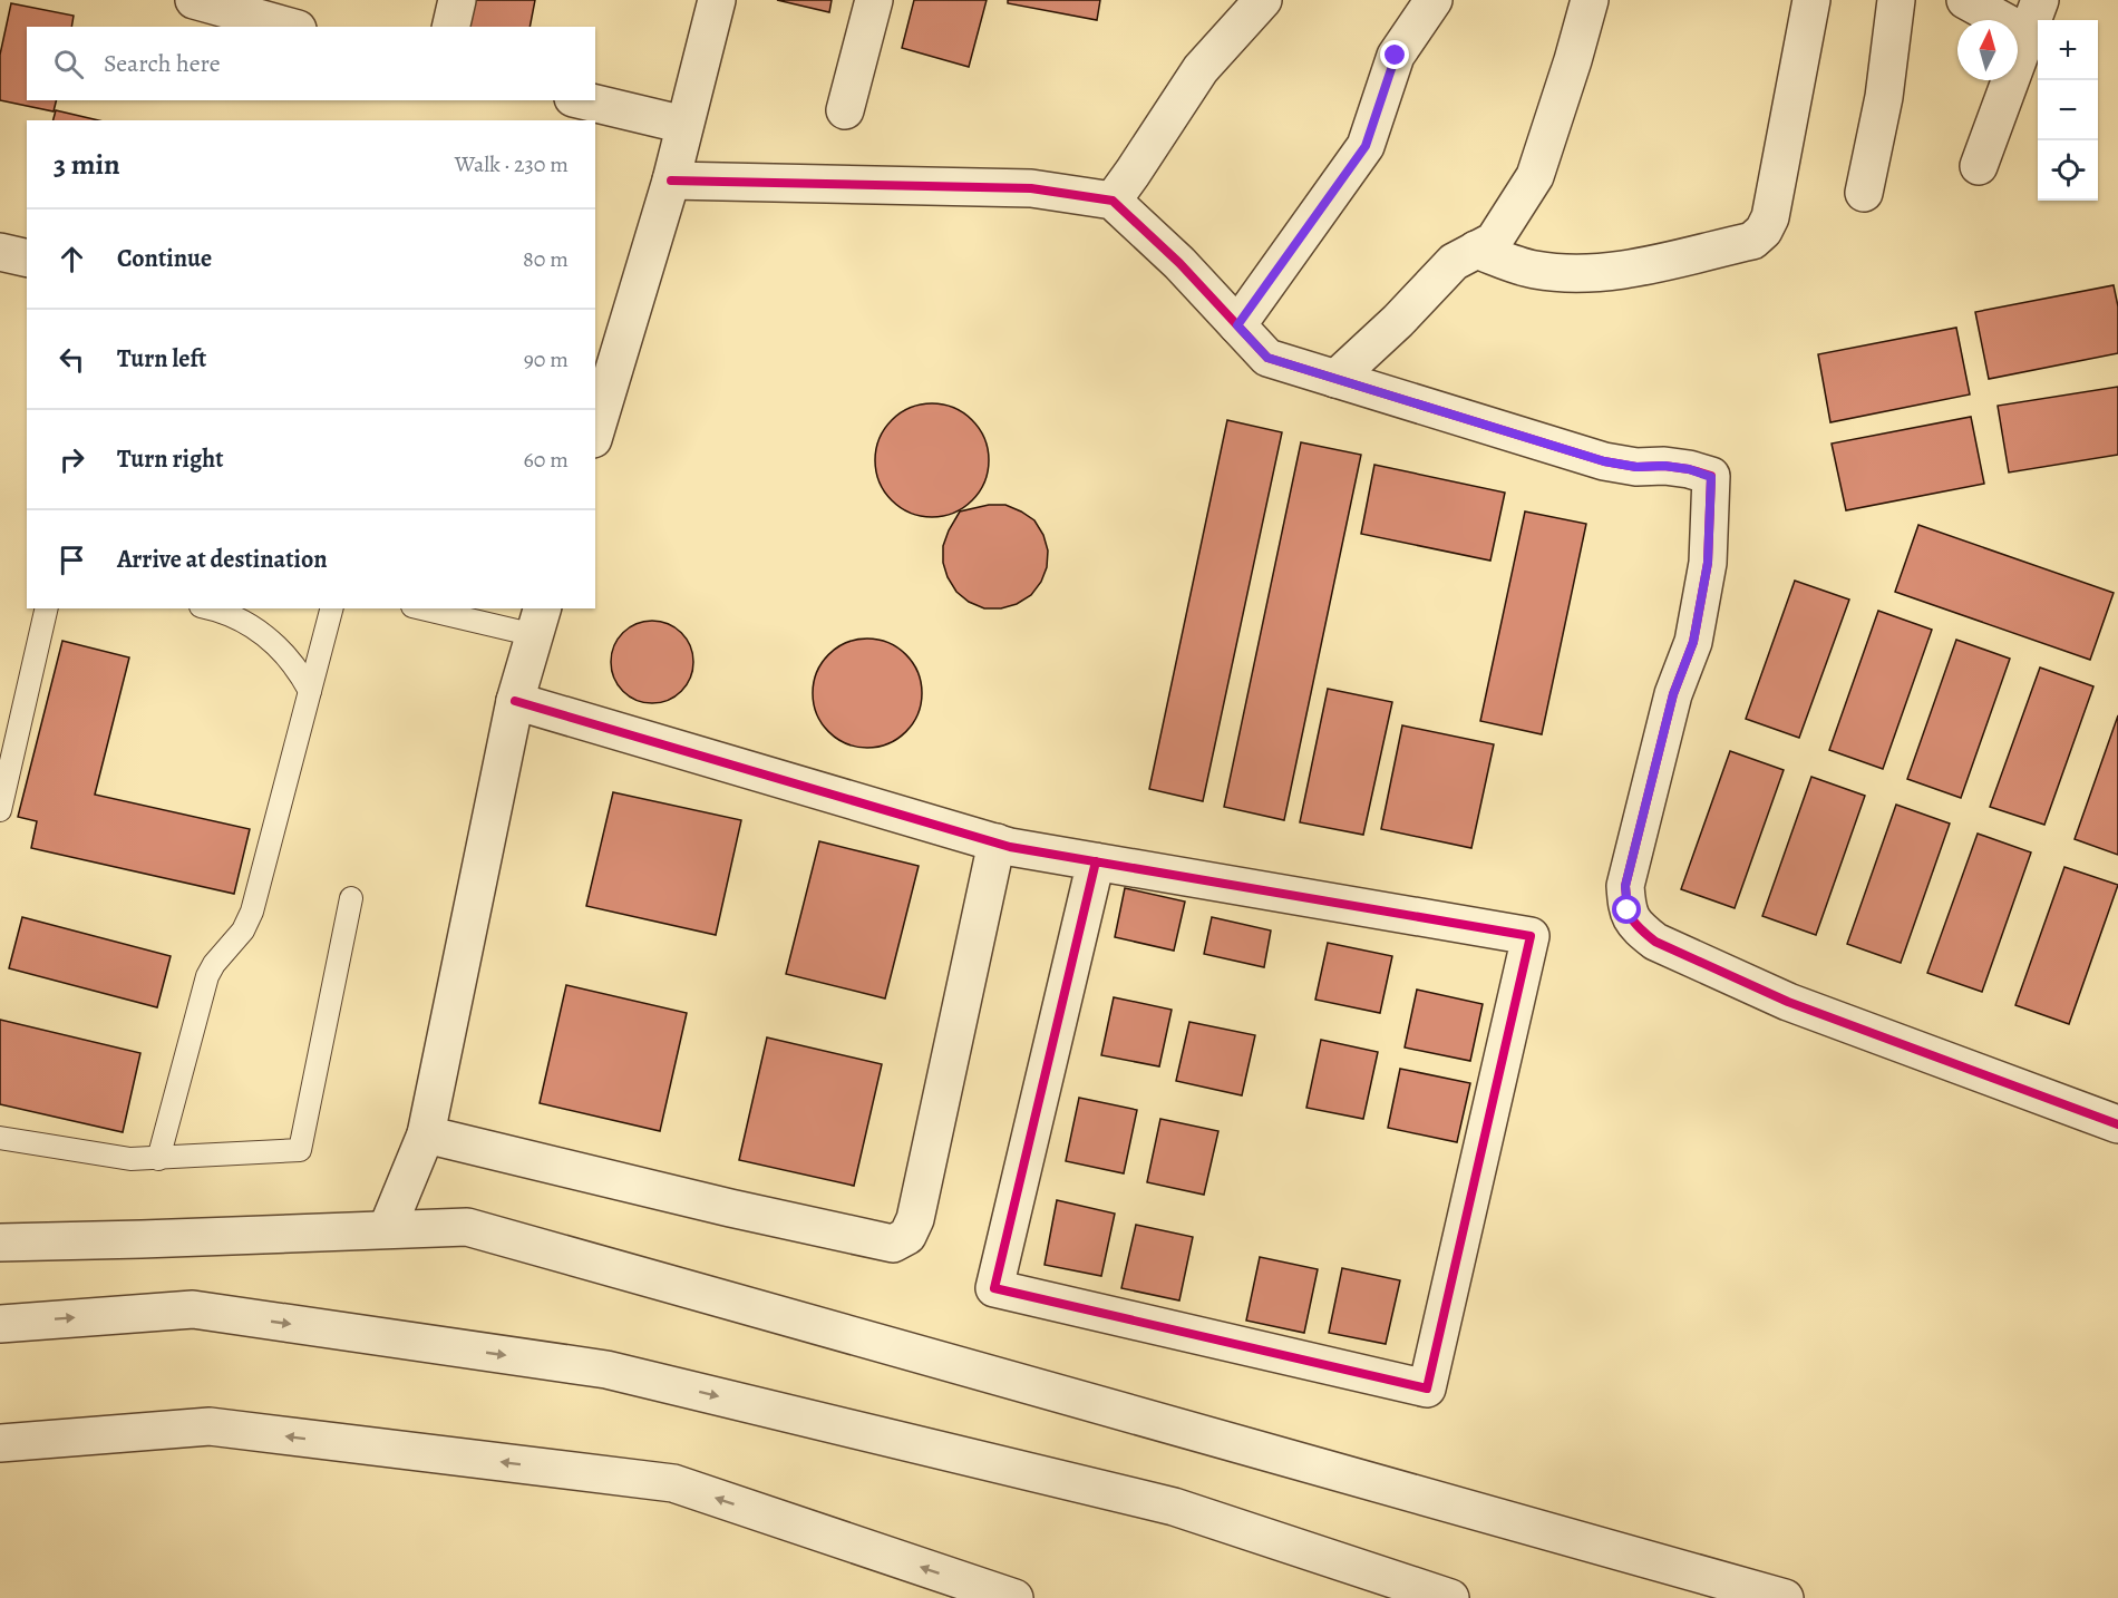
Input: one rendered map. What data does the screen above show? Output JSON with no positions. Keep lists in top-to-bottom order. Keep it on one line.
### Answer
{"north":"top","page":{"map_buttons":["+","−"],"search":"Search here","heading":["3 min","Walk · 230 m"],"list":[["Continue","80 m"],["Turn left","90 m"],["Turn right","60 m"],"Arrive at destination"]}}
